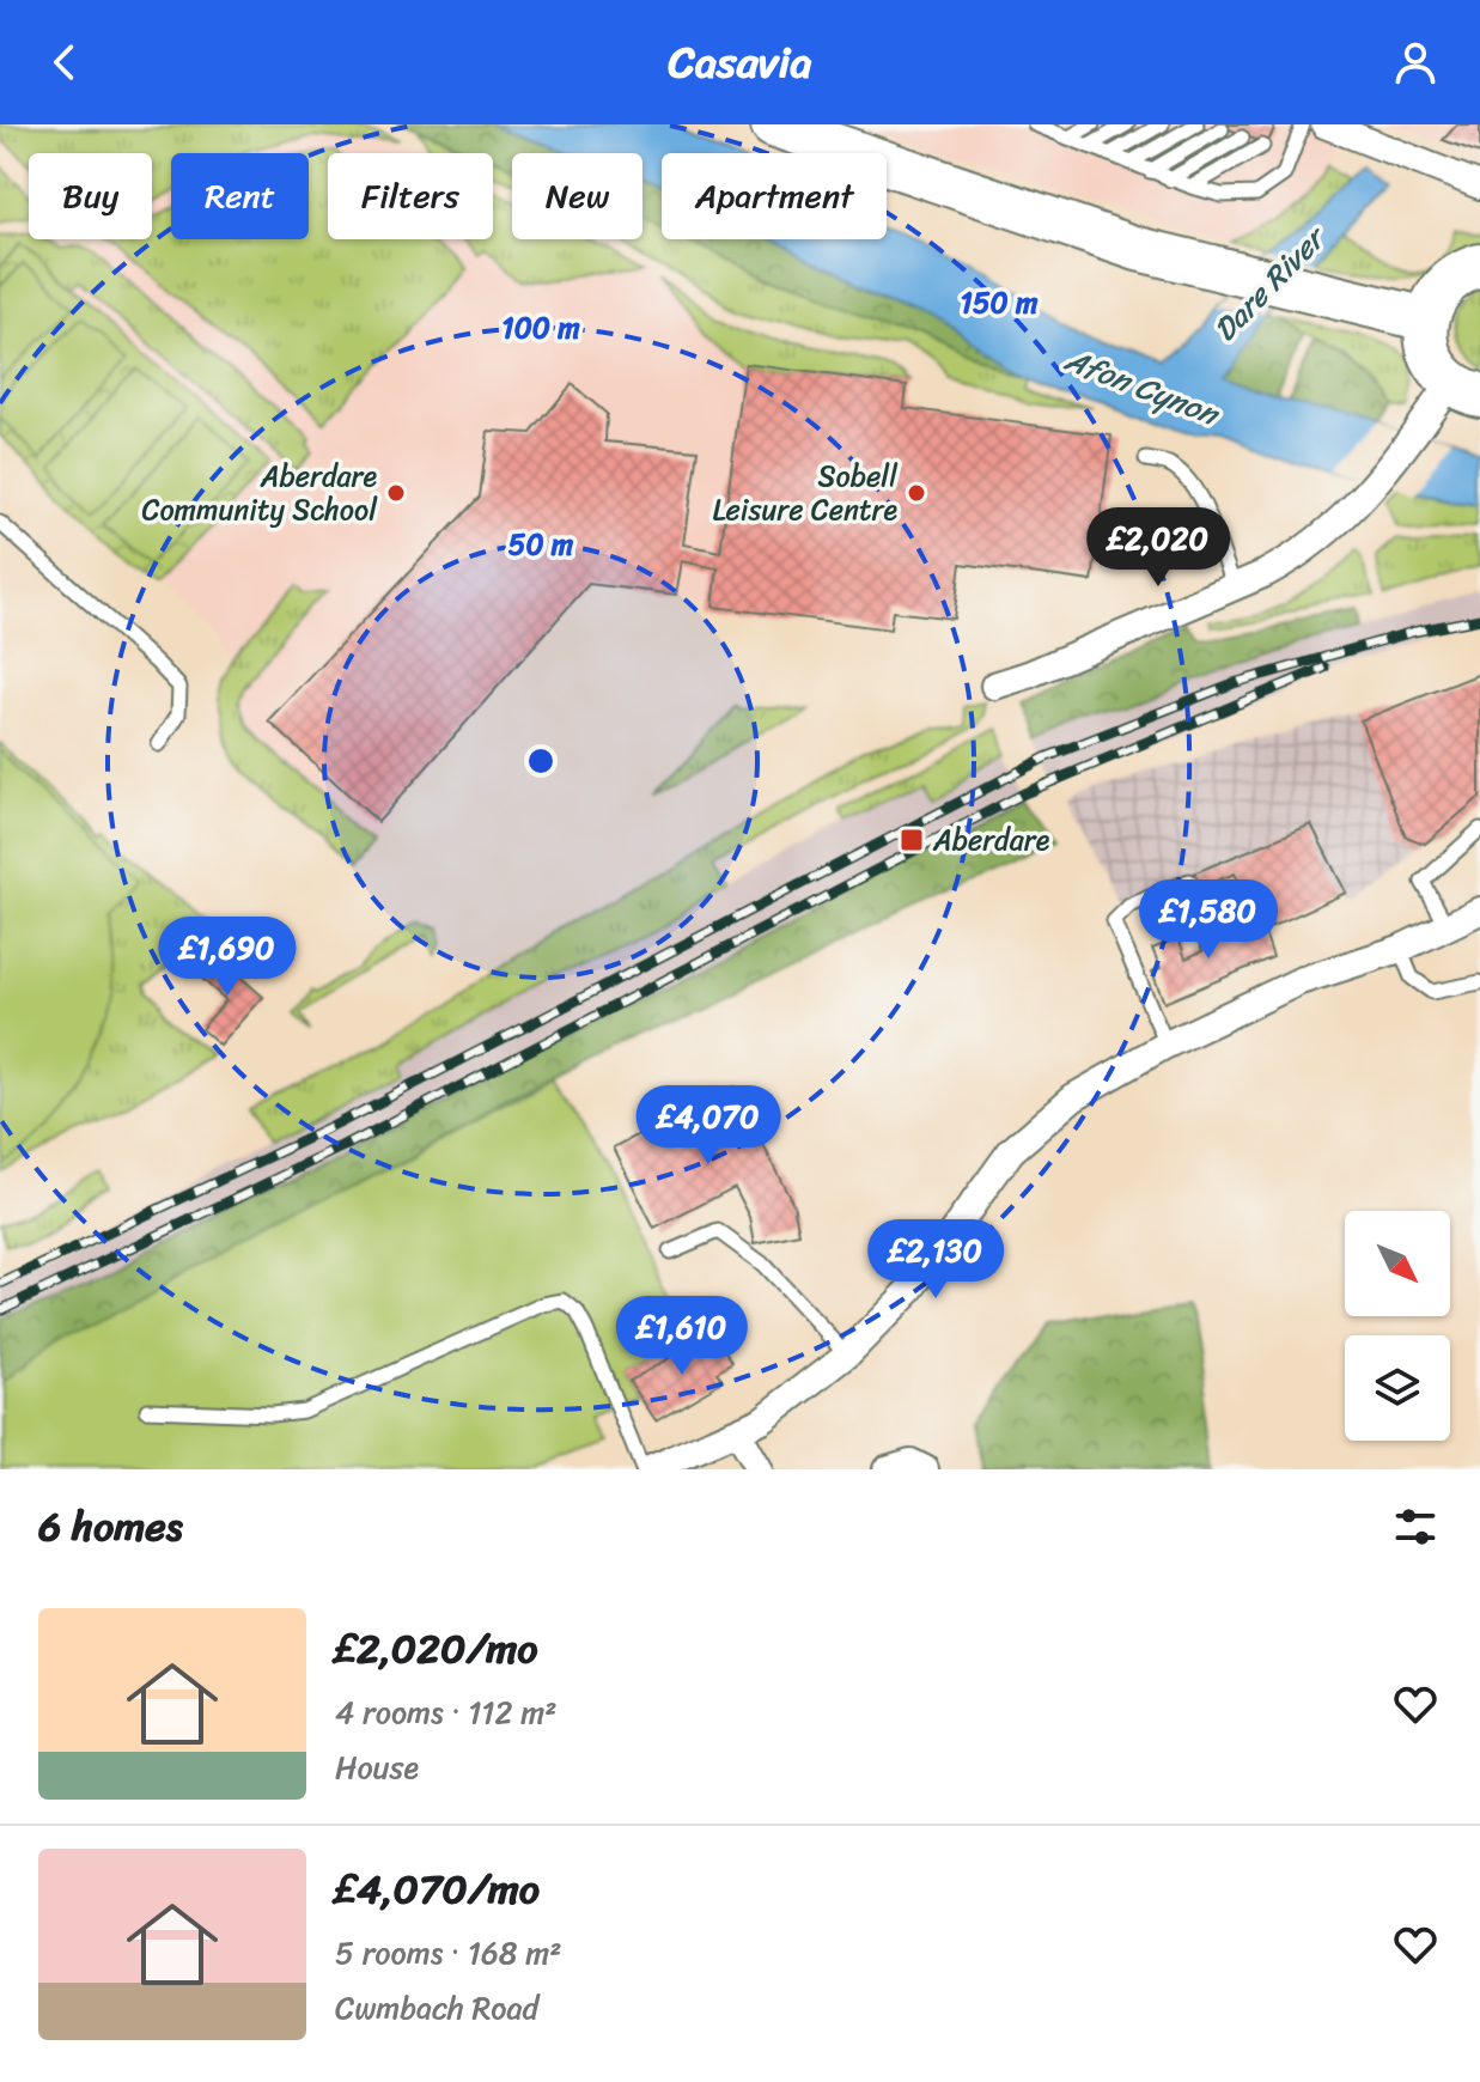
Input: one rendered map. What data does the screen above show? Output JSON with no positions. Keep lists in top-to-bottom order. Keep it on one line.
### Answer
{"water":["Dare River","Afon Cynon"],"places":{"other":["Aberdare Community School","Sobell Leisure Centre"],"transit":["Aberdare"]},"north":"bottom right","page":{"header":"Casavia","chip":["Buy","Rent","Filters","New","Apartment"],"price":["£2,020","£1,580","£1,690","£4,070","£2,130","£1,610"],"heading":"6 homes","list":[{"name":"£2,020/mo","note":"4 rooms · 112 m² · House"},{"name":"£4,070/mo","note":"5 rooms · 168 m² · Cwmbach Road"}]},"rings":["150 m","100 m","50 m"]}
